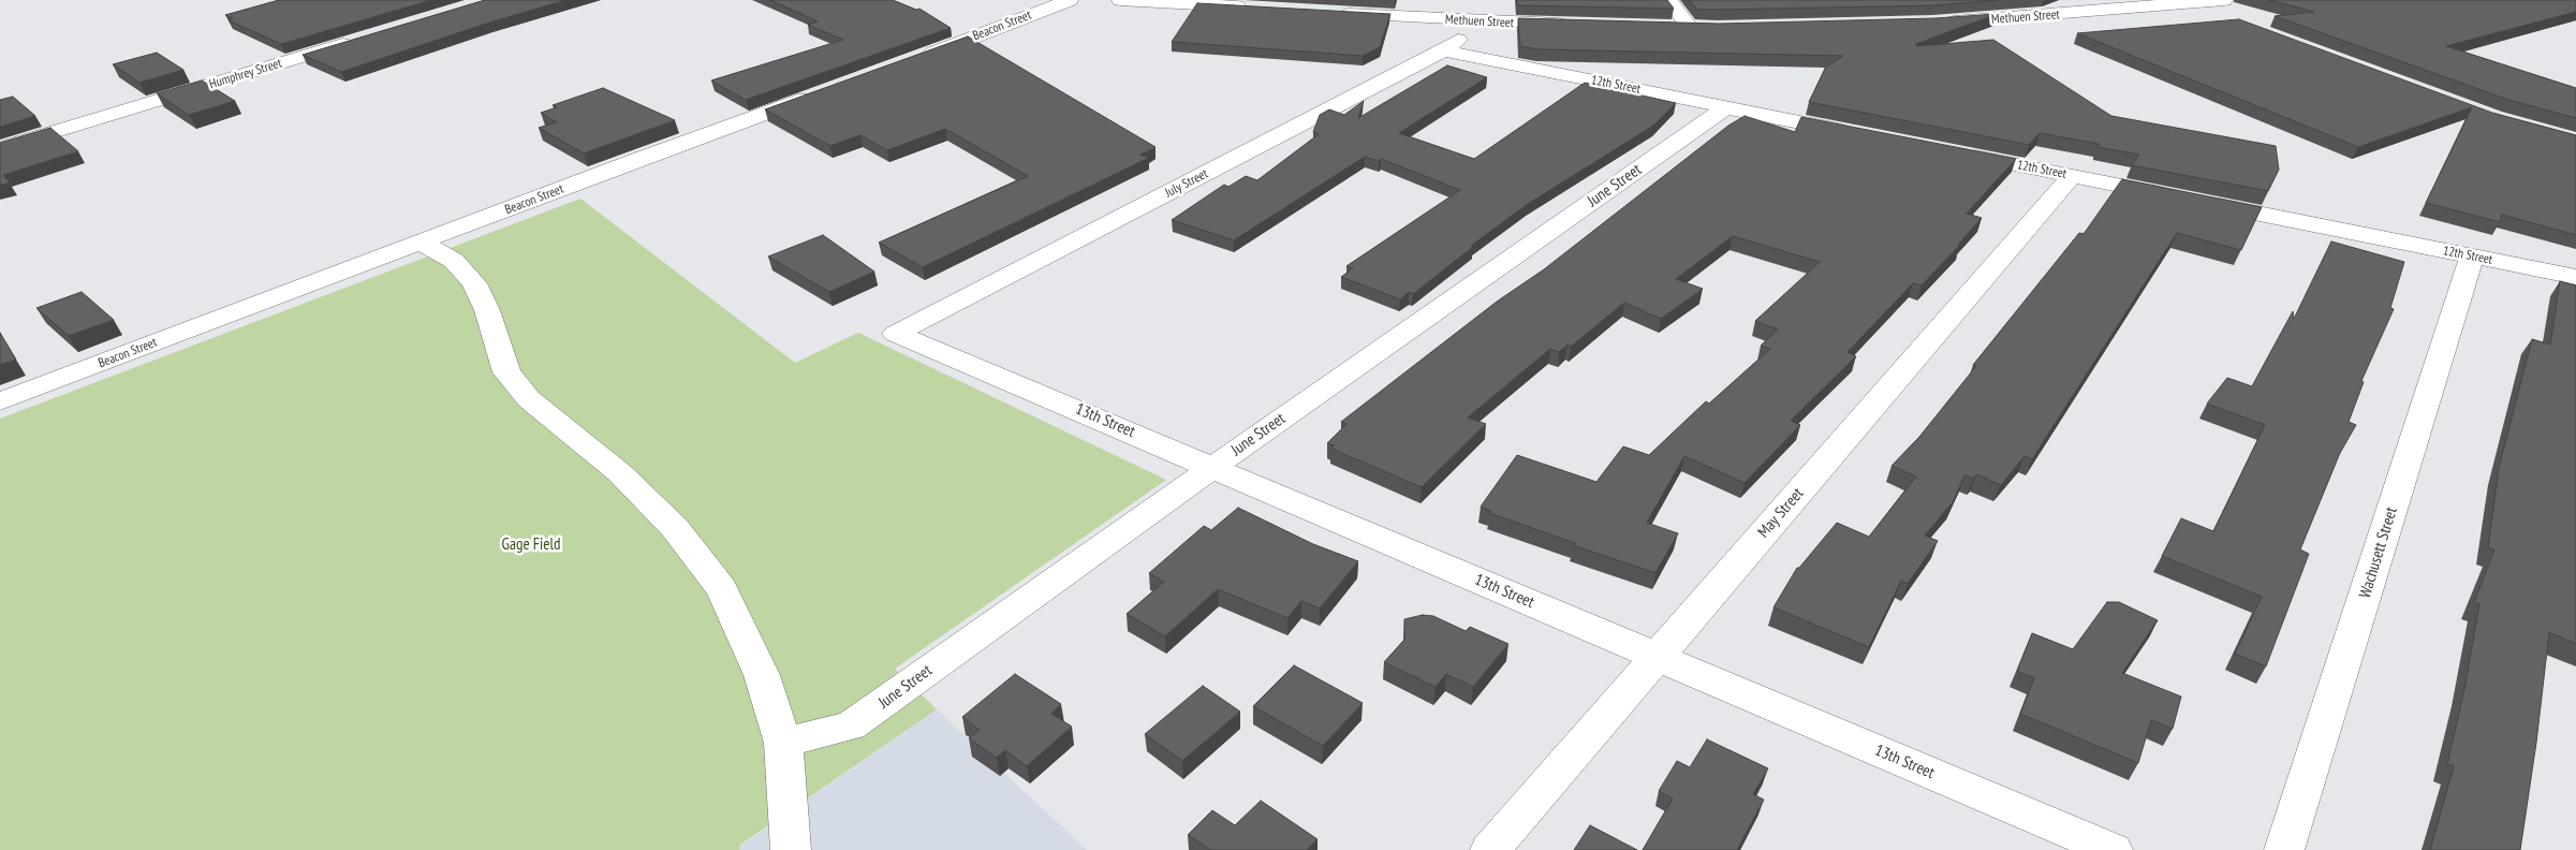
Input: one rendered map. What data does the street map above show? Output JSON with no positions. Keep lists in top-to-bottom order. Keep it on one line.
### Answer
{"streets":{"street":["Methuen Street","Beacon Street","Humphrey Street","12th Street","July Street","June Street","13th Street","May Street","Wachusett Street"]},"crossings":[["Methuen Street","July Street"],["12th Street","July Street"],["12th Street","June Street"],["12th Street","May Street"],["12th Street","Wachusett Street"],["July Street","13th Street"],["June Street","13th Street"],["13th Street","May Street"]],"parks":["Gage Field"]}
